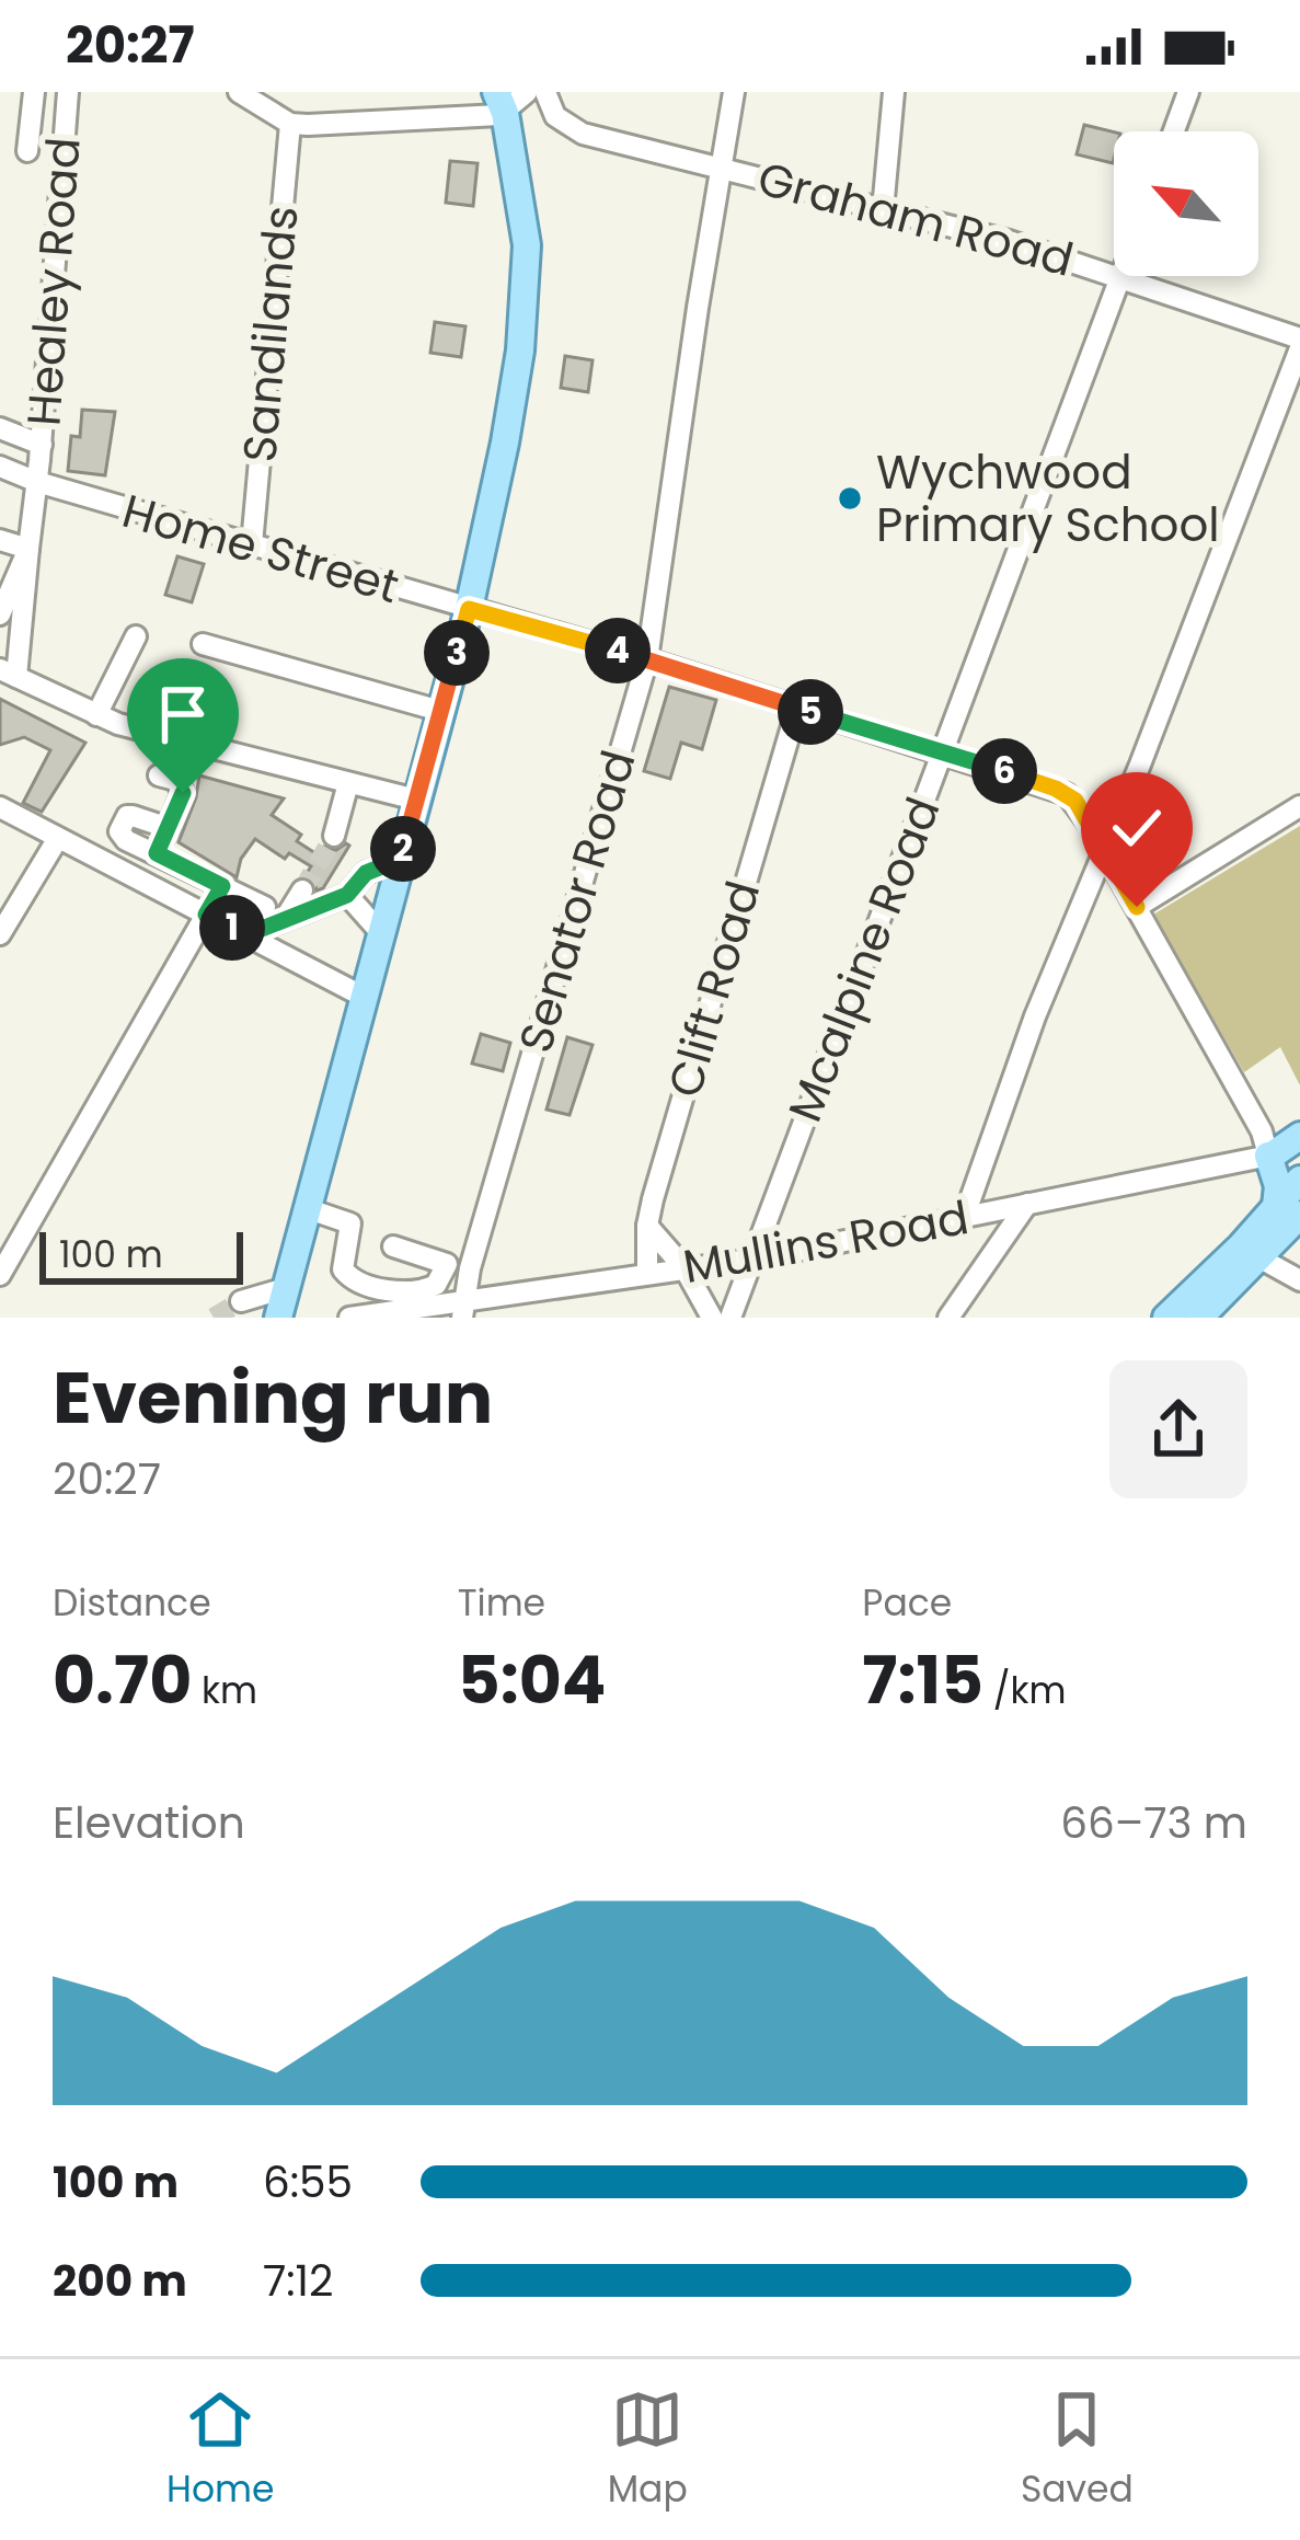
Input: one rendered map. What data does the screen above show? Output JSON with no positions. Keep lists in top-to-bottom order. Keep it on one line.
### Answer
{"streets":{"street":["Graham Road","Healey Road","Sandilands","Home Street","Senator Road","Mcalpine Road","Clift Road","Mullins Road"]},"crossings":[["Graham Road","Senator Road"],["Graham Road","Mcalpine Road"],["Healey Road","Home Street"],["Sandilands","Home Street"],["Home Street","Senator Road"],["Home Street","Mcalpine Road"],["Home Street","Clift Road"],["Home Street","Mullins Road"],["Senator Road","Mullins Road"],["Mcalpine Road","Mullins Road"],["Clift Road","Mullins Road"]],"places":["Wychwood Primary School"],"scale_bar":"100 m","north":"top left","page":{"status":"20:27","pins":["4","3","5","6","2","1"],"scale":"100 m","heading":["Evening run","20:27"],"stats":[["Distance","0.70 km"],["Time","5:04"],["Pace","7:15 /km"]],"chart":["Elevation","66–73 m"],"list":[{"name":"100 m","note":"6:55"},{"name":"200 m","note":"7:12"}],"tabs":["Home","Map","Saved"]}}
